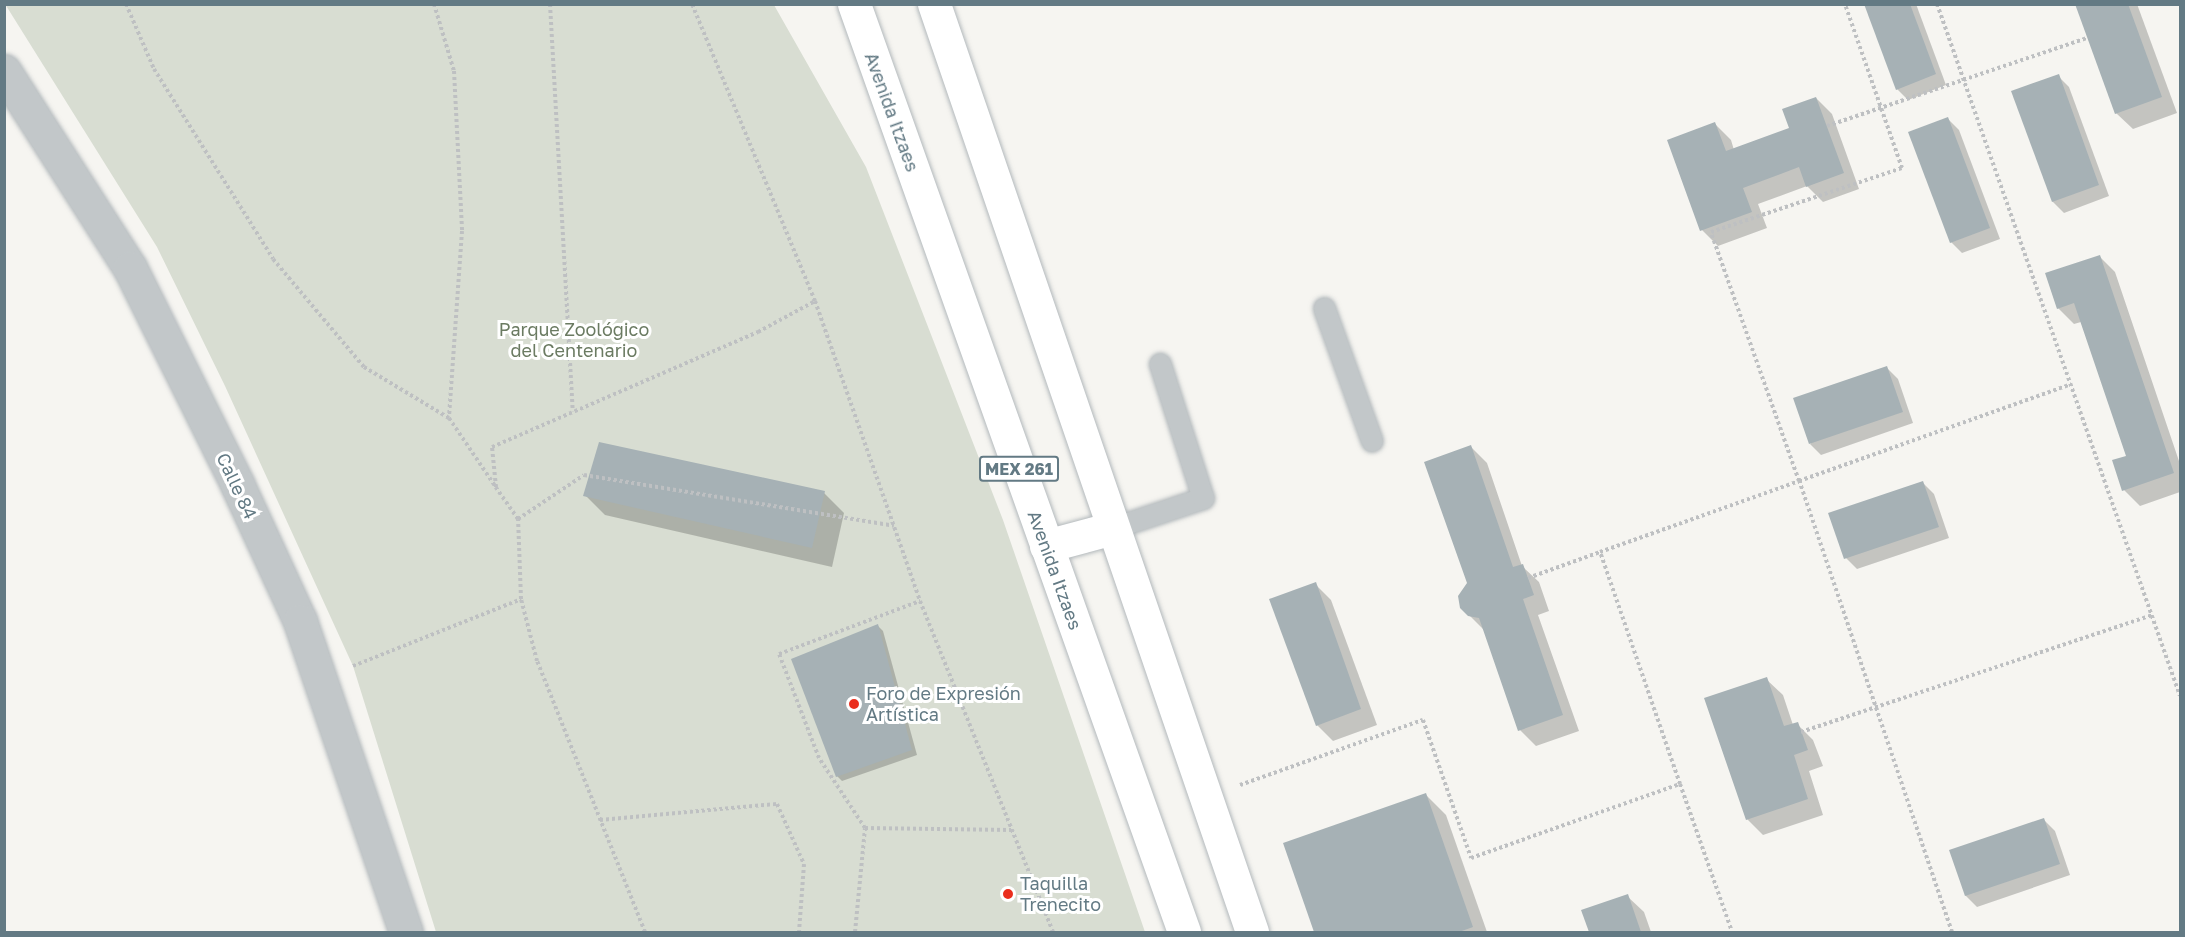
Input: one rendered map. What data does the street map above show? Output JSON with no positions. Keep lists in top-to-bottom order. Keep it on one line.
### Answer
{"streets":{"main road":["Avenida Itzaes","MEX 261"],"street":["Calle 84"]},"parks":["Parque Zoológico del Centenario"],"places":["Foro de Expresión Artística","Taquilla Trenecito"]}
